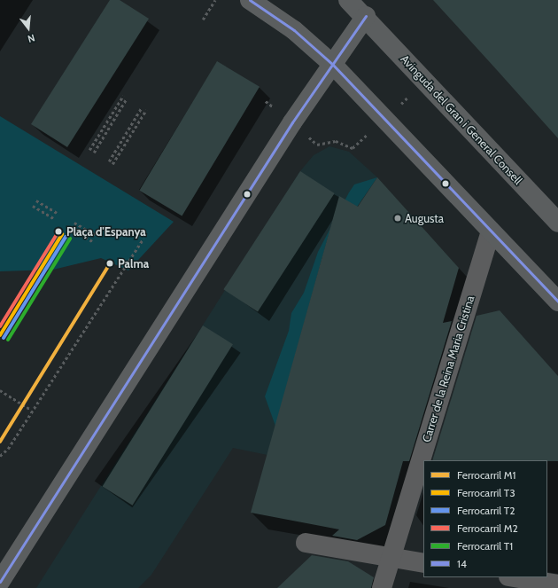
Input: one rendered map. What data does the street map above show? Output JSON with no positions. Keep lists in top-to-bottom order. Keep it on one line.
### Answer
{"streets":{"main road":["Avinguda del Gran i General Consell"],"street":["Carrer de la Reina Maria Cristina"]},"places":["Augusta","Plaça d'Espanya","Palma"],"lines":["transit line 14","rail line M2","rail line T3","rail line T2","rail line T1","rail line M1"],"legend":["Ferrocarril M1","Ferrocarril T3","Ferrocarril T2","Ferrocarril M2","Ferrocarril T1","14"],"north":"bottom"}
